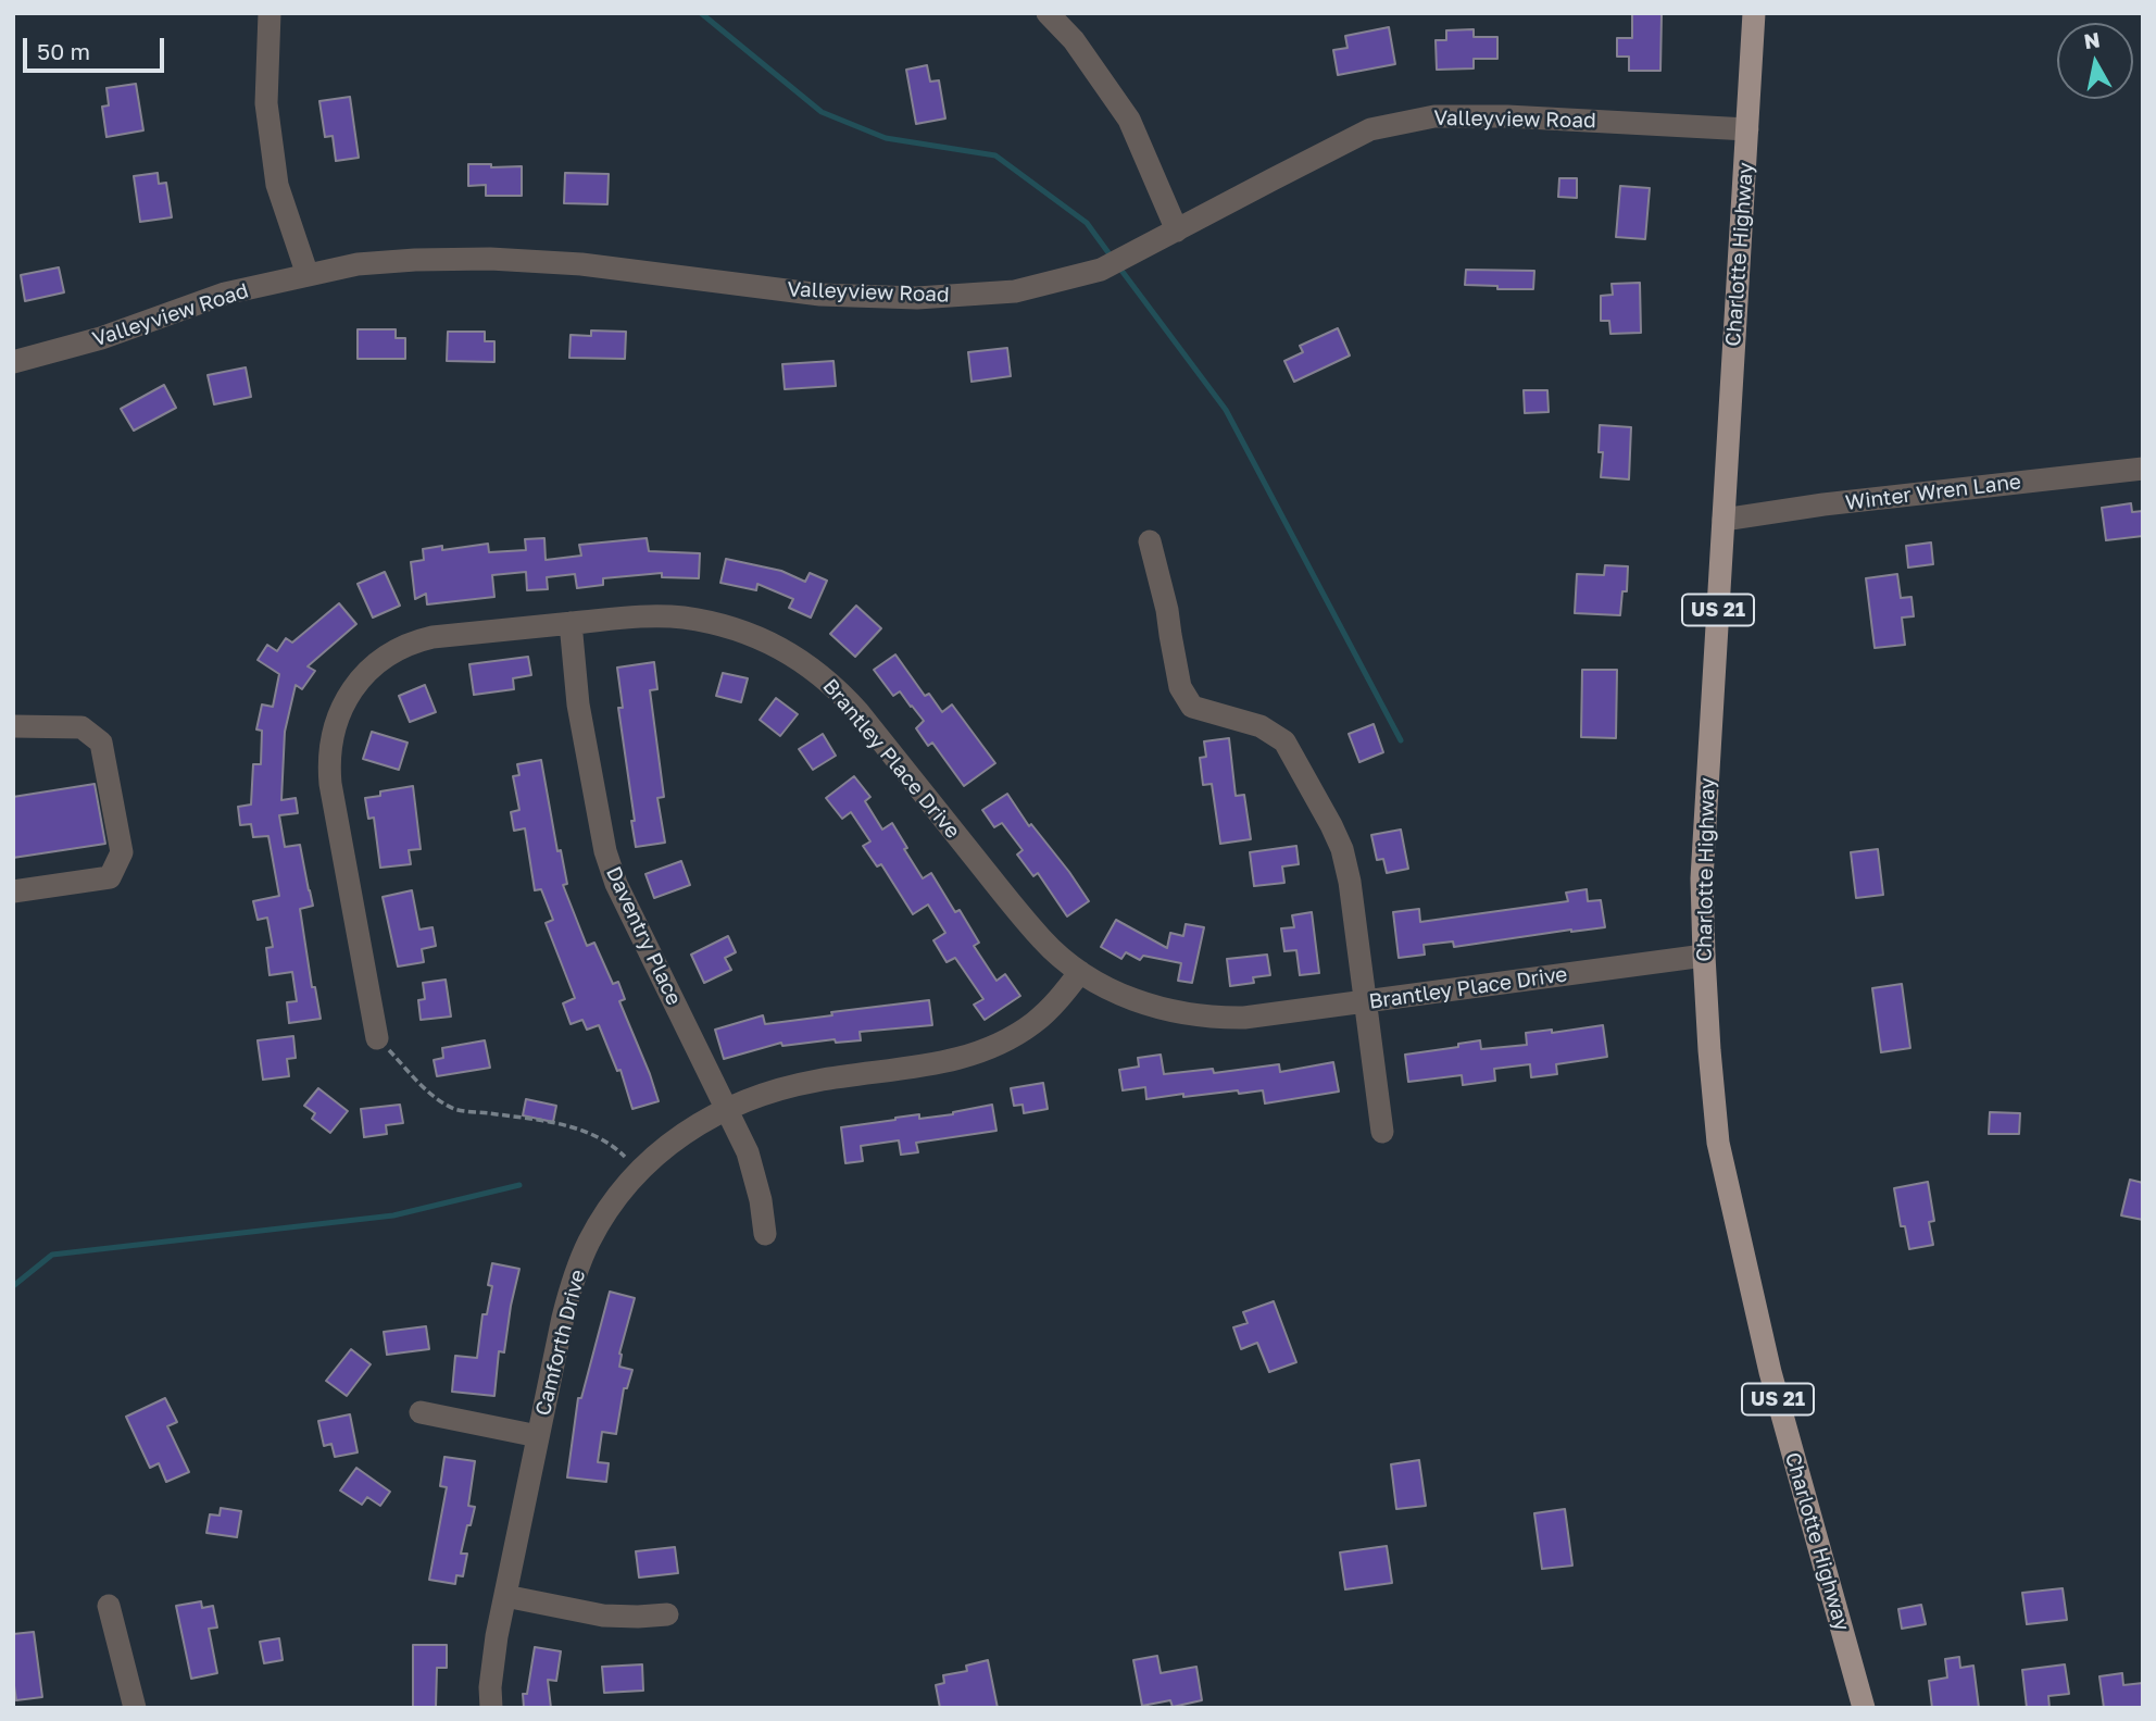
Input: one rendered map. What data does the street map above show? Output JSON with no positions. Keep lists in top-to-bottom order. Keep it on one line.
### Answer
{"streets":{"main road":["Charlotte Highway","US 21"],"street":["Valleyview Road","Winter Wren Lane","Brantley Place Drive","Daventry Place","Camforth Drive"]},"crossings":[["Valleyview Road","Charlotte Highway"],["Charlotte Highway","Winter Wren Lane"],["Charlotte Highway","Brantley Place Drive"],["Brantley Place Drive","Daventry Place"],["Brantley Place Drive","Camforth Drive"],["Daventry Place","Camforth Drive"]],"scale_bar":"50 m","north":"top"}
